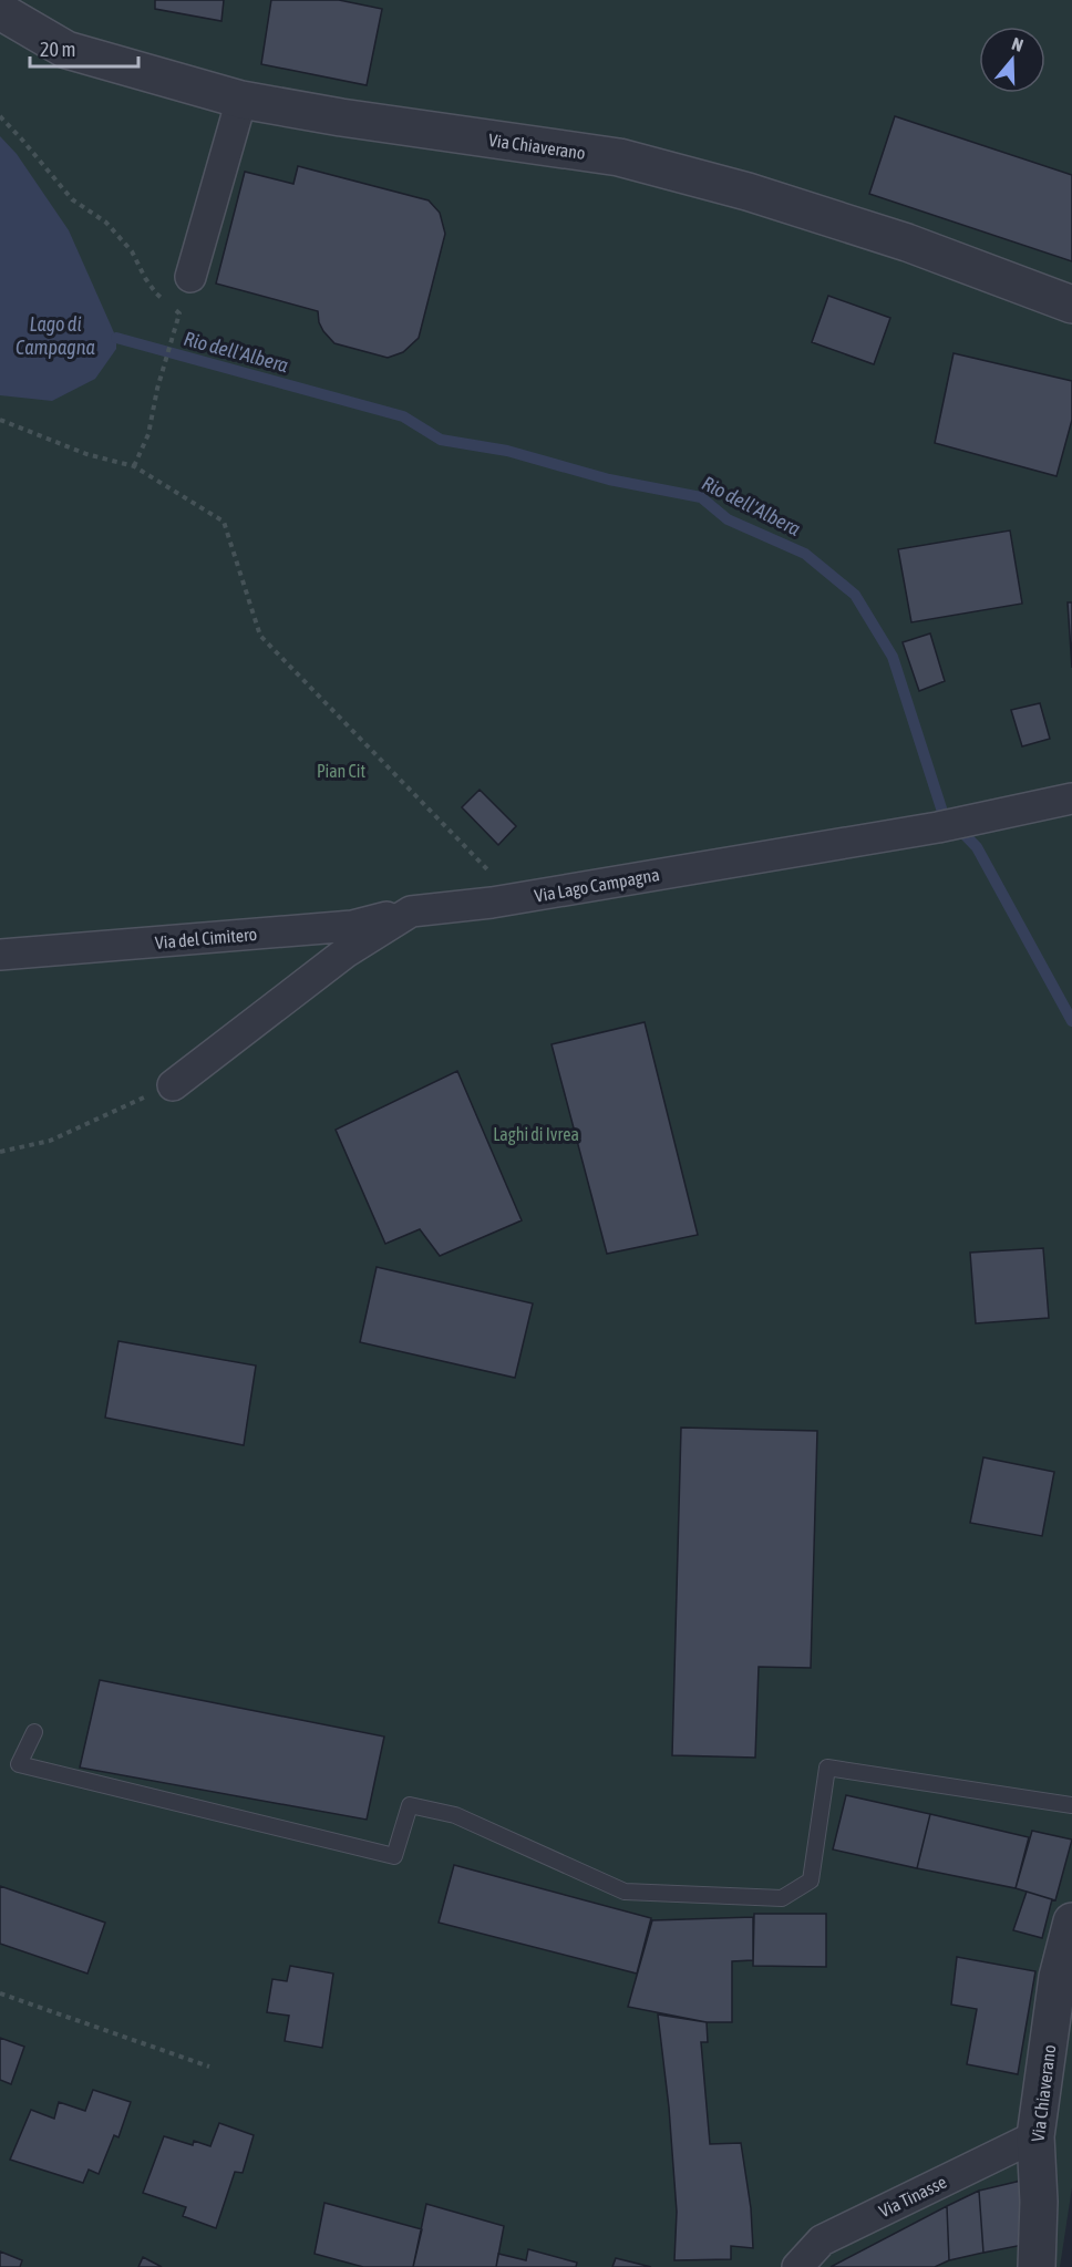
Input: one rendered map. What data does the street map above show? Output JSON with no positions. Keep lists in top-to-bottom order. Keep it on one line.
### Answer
{"streets":{"street":["Via Chiaverano","Via Lago Campagna","Via del Cimitero","Via Tinasse"]},"crossings":[["Via Chiaverano","Via Tinasse"],["Via Lago Campagna","Via del Cimitero"]],"water":["Lago di Campagna","Rio dell'Albera"],"parks":["Pian Cit","Laghi di Ivrea"],"scale_bar":"20 m","north":"top"}
